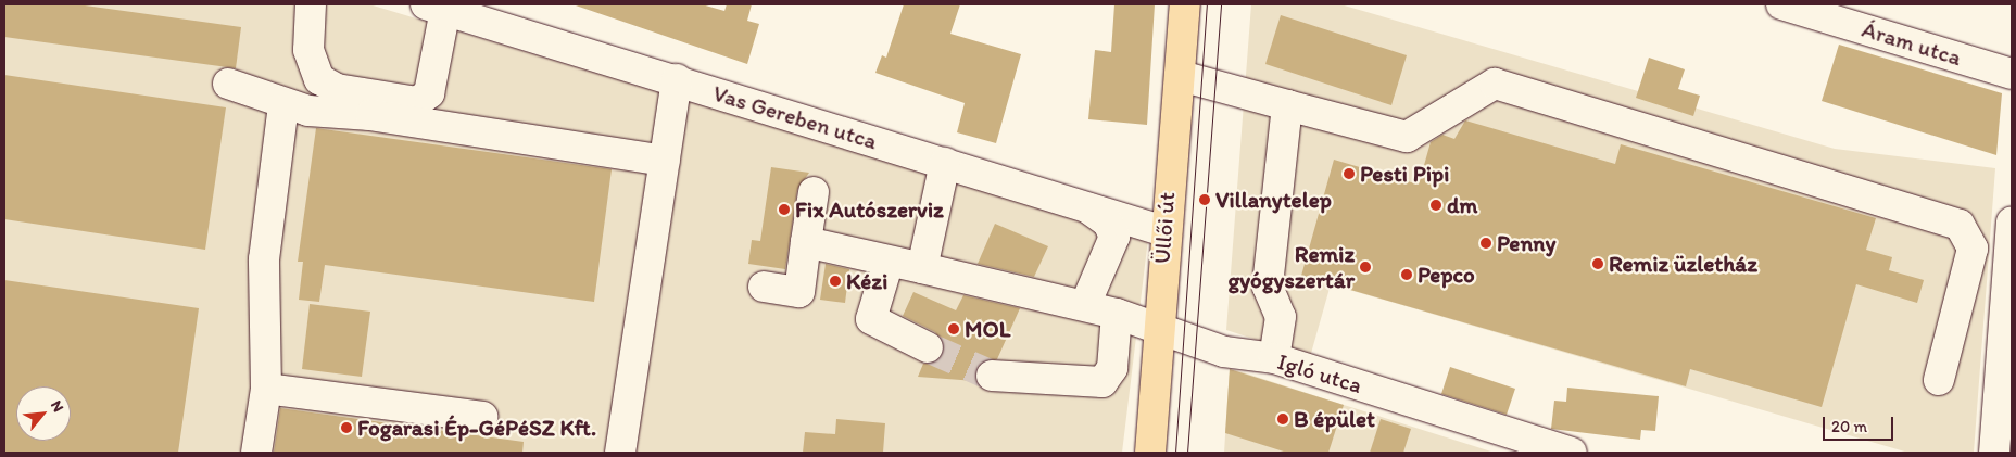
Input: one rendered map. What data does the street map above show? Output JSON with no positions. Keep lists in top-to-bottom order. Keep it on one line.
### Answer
{"streets":{"main road":["Üllői út"],"street":["Áram utca","Vas Gereben utca","Igló utca"]},"crossings":[["Vas Gereben utca","Üllői út"],["Üllői út","Igló utca"]],"places":["Pesti Pipi","Villanytelep","dm","Fix Autószerviz","Penny","Remiz üzletház","Remiz gyógyszertár","Pepco","Kézi","MOL","B épület","Fogarasi Ép-GéPéSZ Kft."],"scale_bar":"20 m","north":"top right"}
